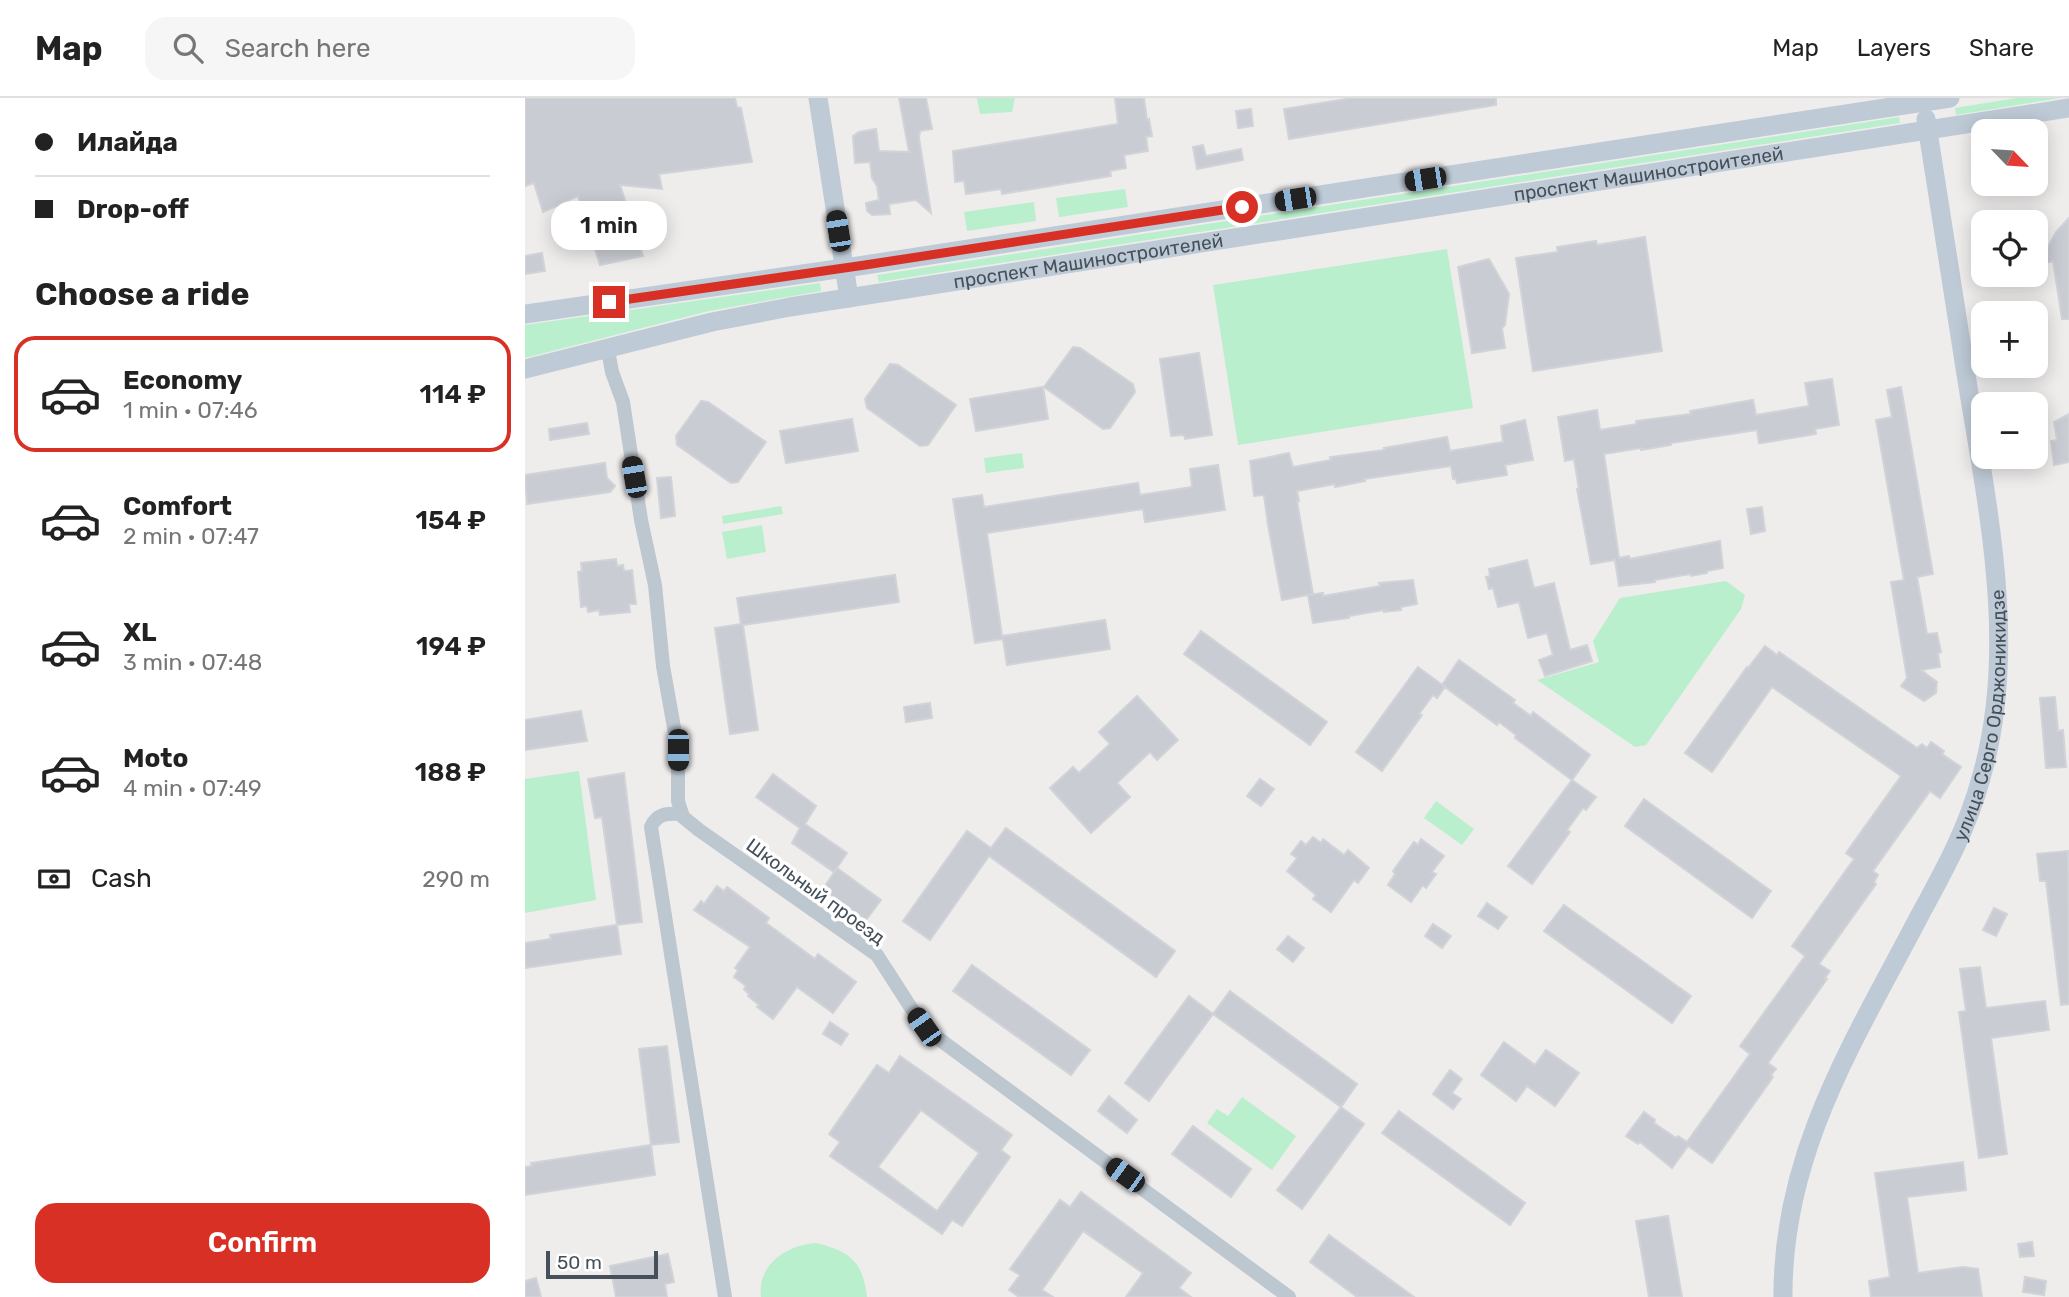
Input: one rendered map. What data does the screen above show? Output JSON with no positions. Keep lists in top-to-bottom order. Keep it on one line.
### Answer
{"streets":{"main road":["проспект Машиностроителей","улица Серго Орджоникидзе"],"street":["Школьный проезд"]},"crossings":[["проспект Машиностроителей","улица Серго Орджоникидзе"]],"scale_bar":"50 m","north":"bottom right","page":{"header":"Map","search":"Search here","nav":["Map","Layers","Share"],"banner":["Илайда","Drop-off"],"map_buttons":["+","−"],"bubble":"1 min","heading":"Choose a ride","list":[{"name":"Economy","note":"1 min · 07:46","value":"114 ₽"},{"name":"Comfort","note":"2 min · 07:47","value":"154 ₽"},{"name":"XL","note":"3 min · 07:48","value":"194 ₽"},{"name":"Moto","note":"4 min · 07:49","value":"188 ₽"}],"pay":["Cash","290 m"],"buttons":"Confirm","scale":"50 m"}}
